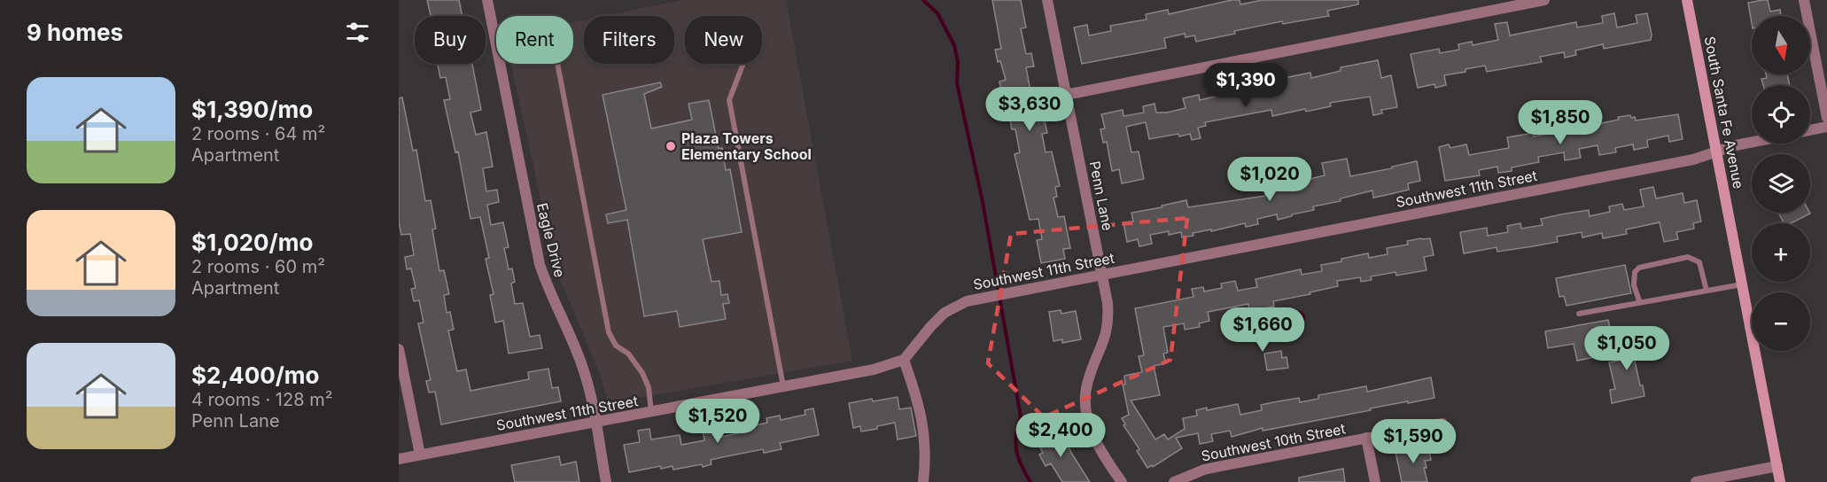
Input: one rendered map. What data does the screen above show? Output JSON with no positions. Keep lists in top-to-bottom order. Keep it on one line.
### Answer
{"streets":{"main road":["South Santa Fe Avenue"],"street":["Southwest 11th Street","Penn Lane","Eagle Drive","Southwest 10th Street"]},"crossings":[["South Santa Fe Avenue","Southwest 11th Street"],["Southwest 11th Street","Penn Lane"],["Southwest 11th Street","Eagle Drive"]],"places":["Plaza Towers Elementary School"],"north":"bottom","page":{"heading":"9 homes","map_buttons":["+","−"],"chip":["Buy","Rent","Filters","New"],"price":["$1,390","$3,630","$1,850","$1,020","$1,660","$1,050","$1,520","$2,400","$1,590"],"list":[{"name":"$1,390/mo","note":"2 rooms · 64 m² · Apartment"},{"name":"$1,020/mo","note":"2 rooms · 60 m² · Apartment"},{"name":"$2,400/mo","note":"4 rooms · 128 m² · Penn Lane"}]}}
